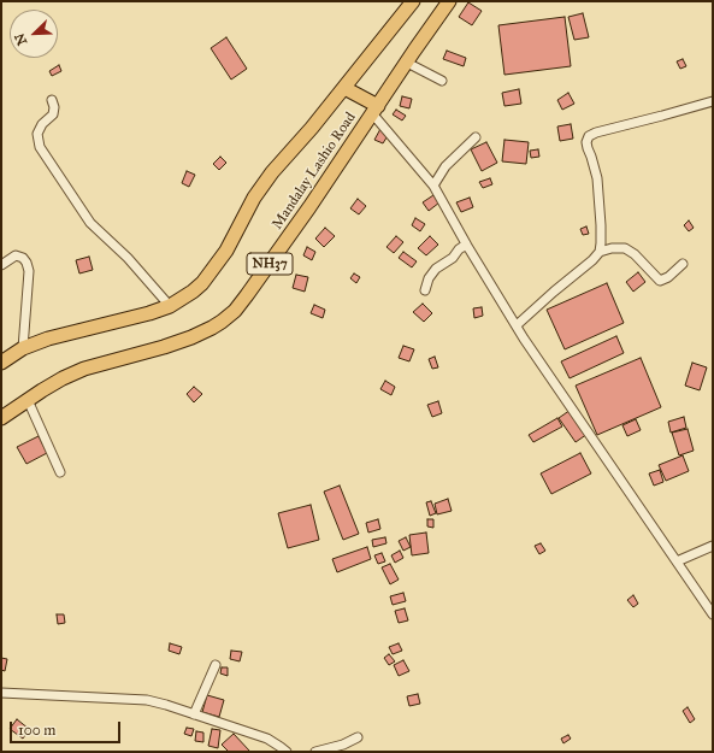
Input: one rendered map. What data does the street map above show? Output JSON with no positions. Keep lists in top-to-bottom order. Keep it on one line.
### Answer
{"streets":{"highway":["Mandalay Lashio Road","NH37"]},"scale_bar":"100 m","north":"bottom left"}
